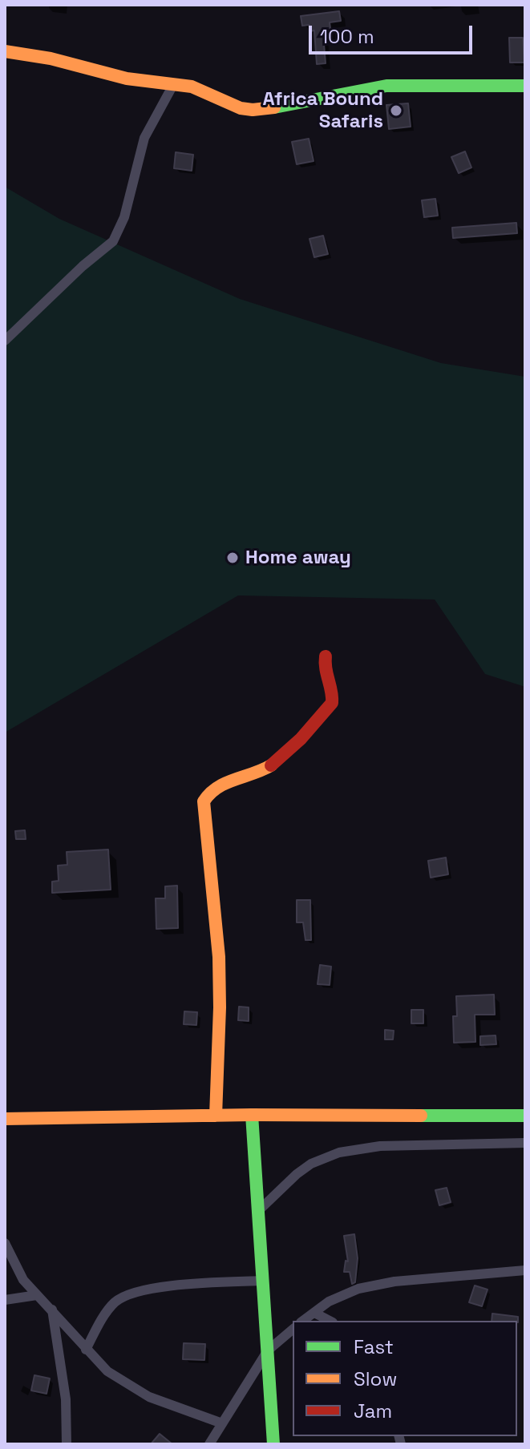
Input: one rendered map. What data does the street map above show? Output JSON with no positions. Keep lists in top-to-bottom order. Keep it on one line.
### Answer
{"places":["Africa Bound Safaris","Home away"],"legend":["Fast","Slow","Jam"],"scale_bar":"100 m"}
